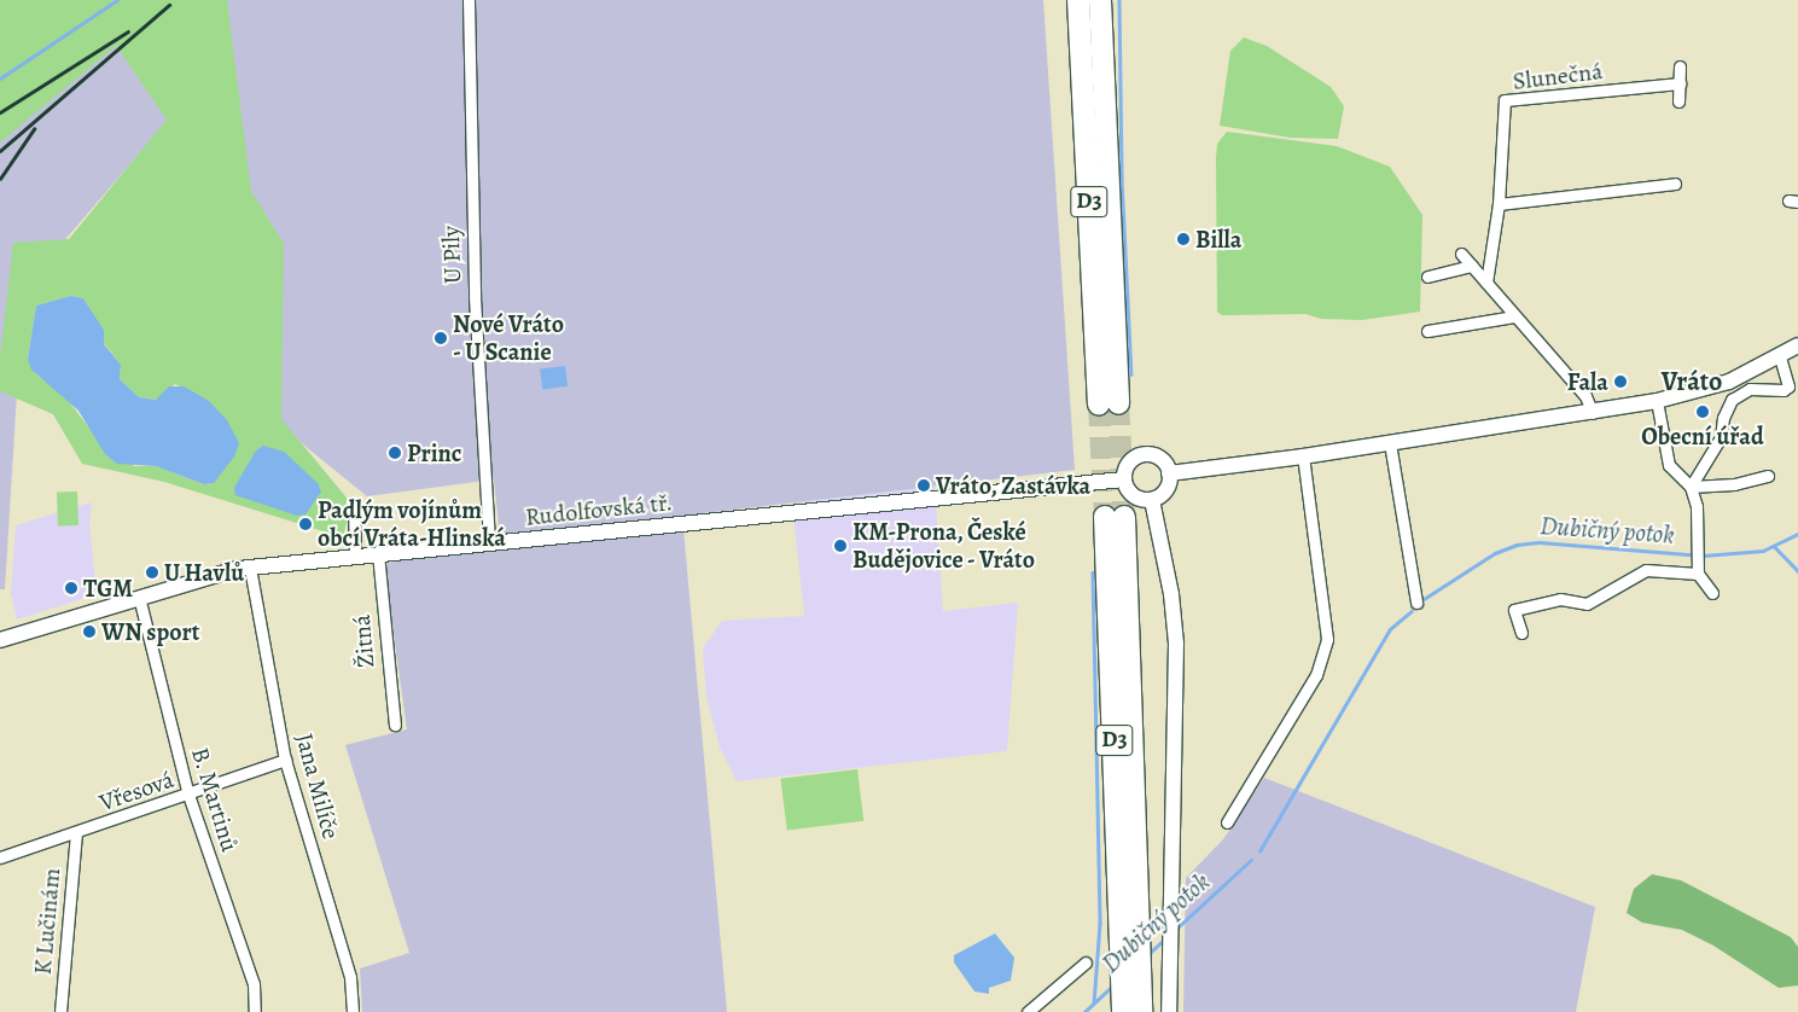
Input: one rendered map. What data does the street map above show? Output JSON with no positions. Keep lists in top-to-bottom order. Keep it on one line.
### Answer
{"streets":{"highway":["D3"],"main road":["Rudolfovská tř."],"street":["Slunečná","U Pily","Žitná","Jana Milíče","Vřesová","B. Martinů","K Lučinám"]},"crossings":[["U Pily","Rudolfovská tř."],["Rudolfovská tř.","Žitná"],["Rudolfovská tř.","Jana Milíče"],["Rudolfovská tř.","B. Martinů"],["Jana Milíče","Vřesová"],["Vřesová","B. Martinů"],["Vřesová","K Lučinám"]],"districts":["Vráto"],"water":["Dubičný potok"],"places":["Billa","Nové Vráto - U Scanie","Fala","Obecní úřad","Princ","Vráto, Zastávka","Padlým vojínům obcí Vráta-Hlinská","KM-Prona, České Budějovice - Vráto","U Havlů","TGM","WN sport"]}
